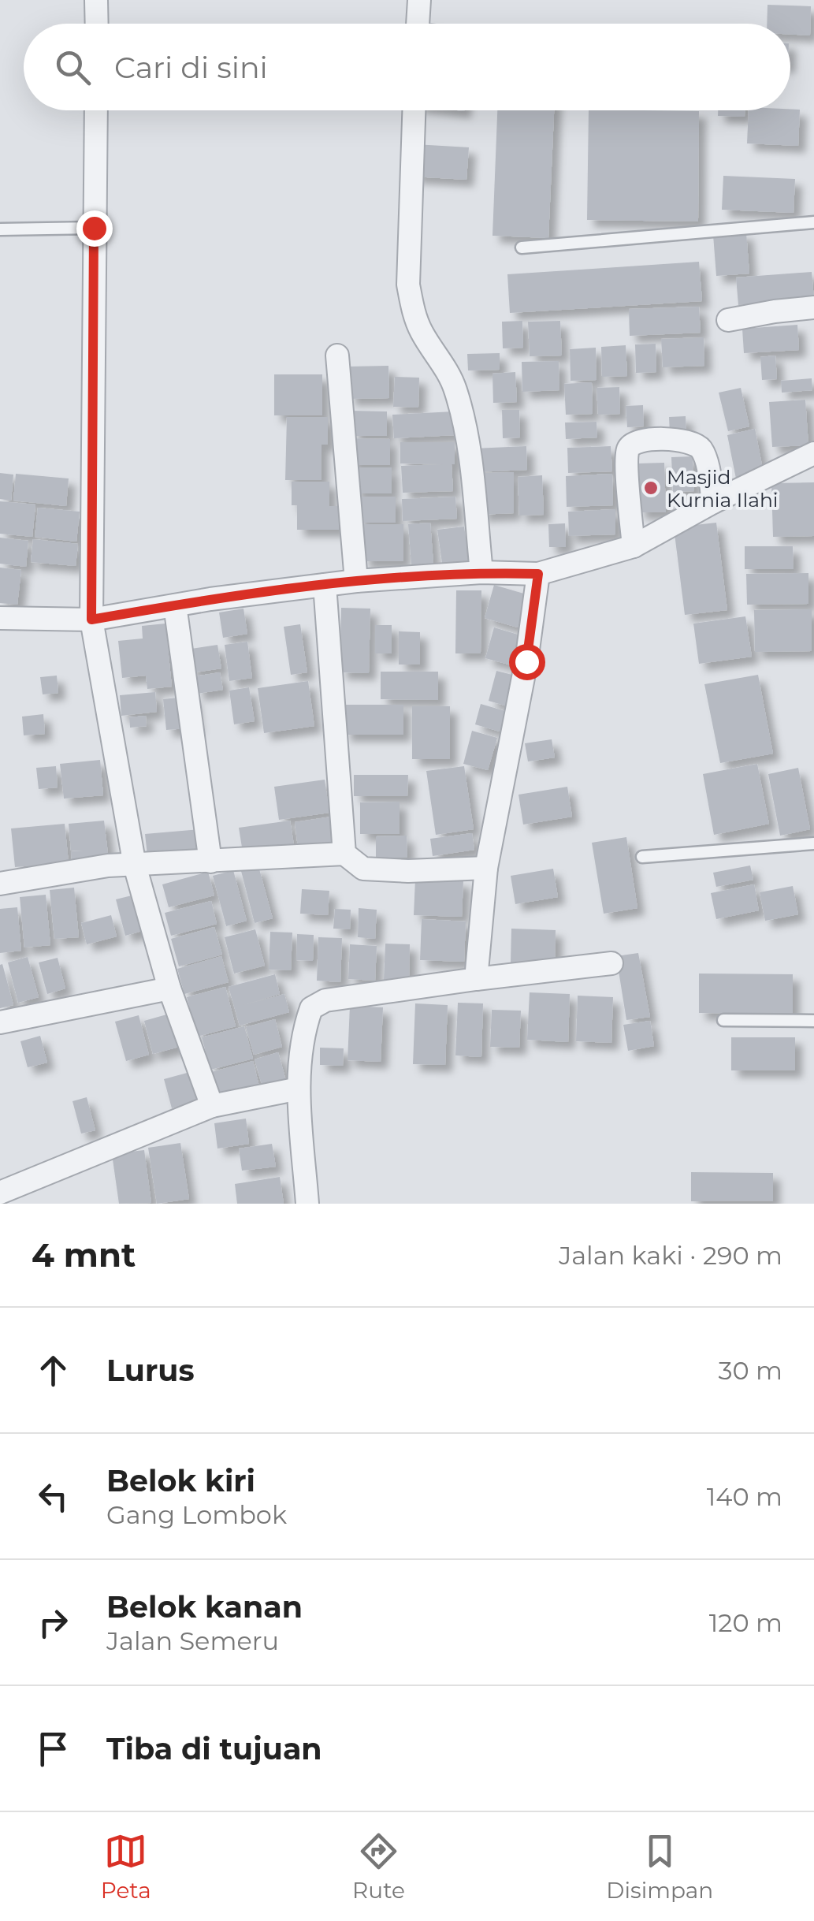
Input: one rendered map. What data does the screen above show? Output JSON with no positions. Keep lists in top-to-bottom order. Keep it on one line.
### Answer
{"places":["Masjid Kurnia Ilahi"],"page":{"search":"Cari di sini","heading":["4 mnt","Jalan kaki · 290 m"],"list":[["Lurus","30 m"],["Belok kiri","Gang Lombok","140 m"],["Belok kanan","Jalan Semeru","120 m"],"Tiba di tujuan"],"nav":["Peta","Rute","Disimpan"]}}
